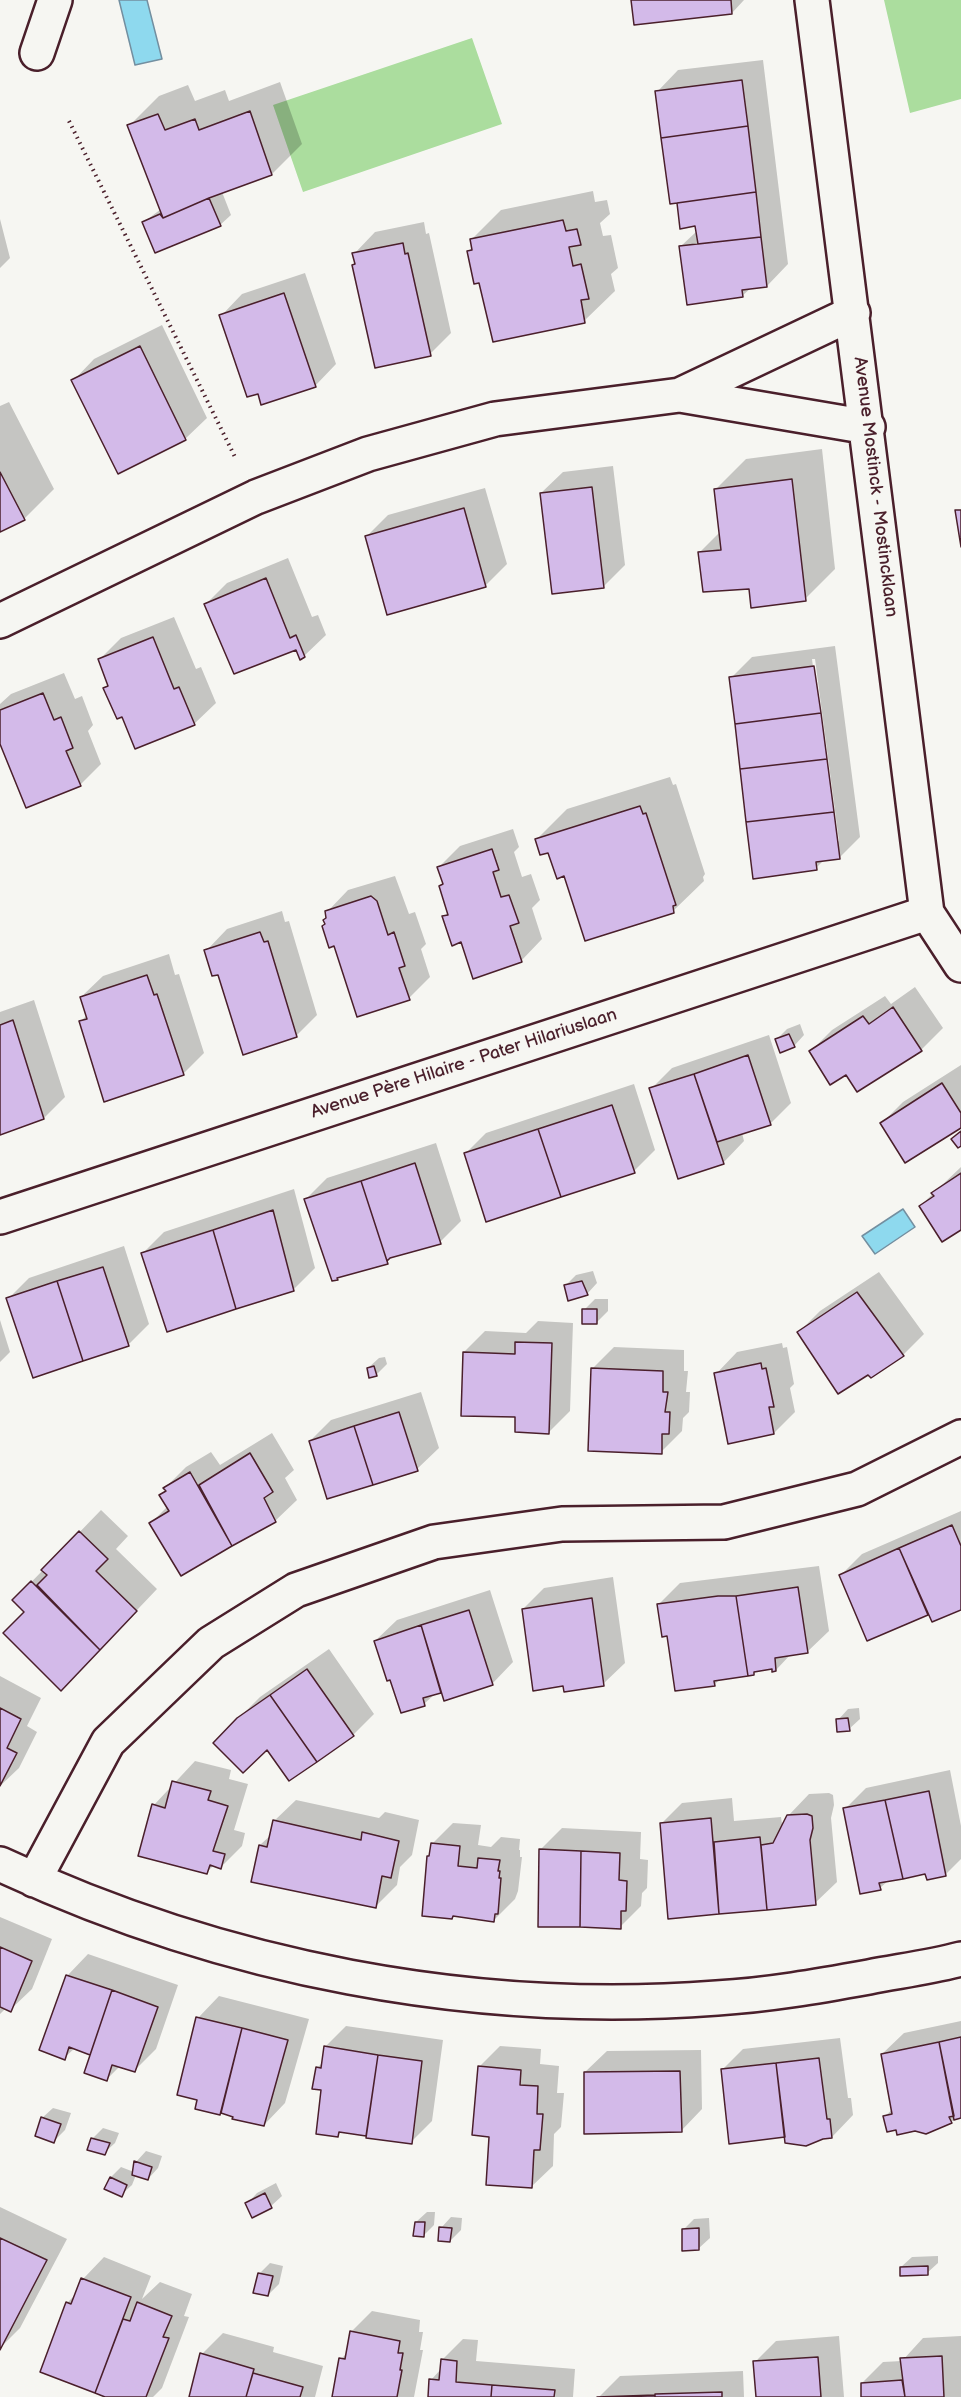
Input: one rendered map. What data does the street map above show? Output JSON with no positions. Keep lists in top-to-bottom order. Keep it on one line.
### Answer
{"streets":{"street":["Avenue Mostinck - Mostincklaan","Avenue Père Hilaire - Pater Hilariuslaan"]},"crossings":[["Avenue Mostinck - Mostincklaan","Avenue Père Hilaire - Pater Hilariuslaan"]]}
